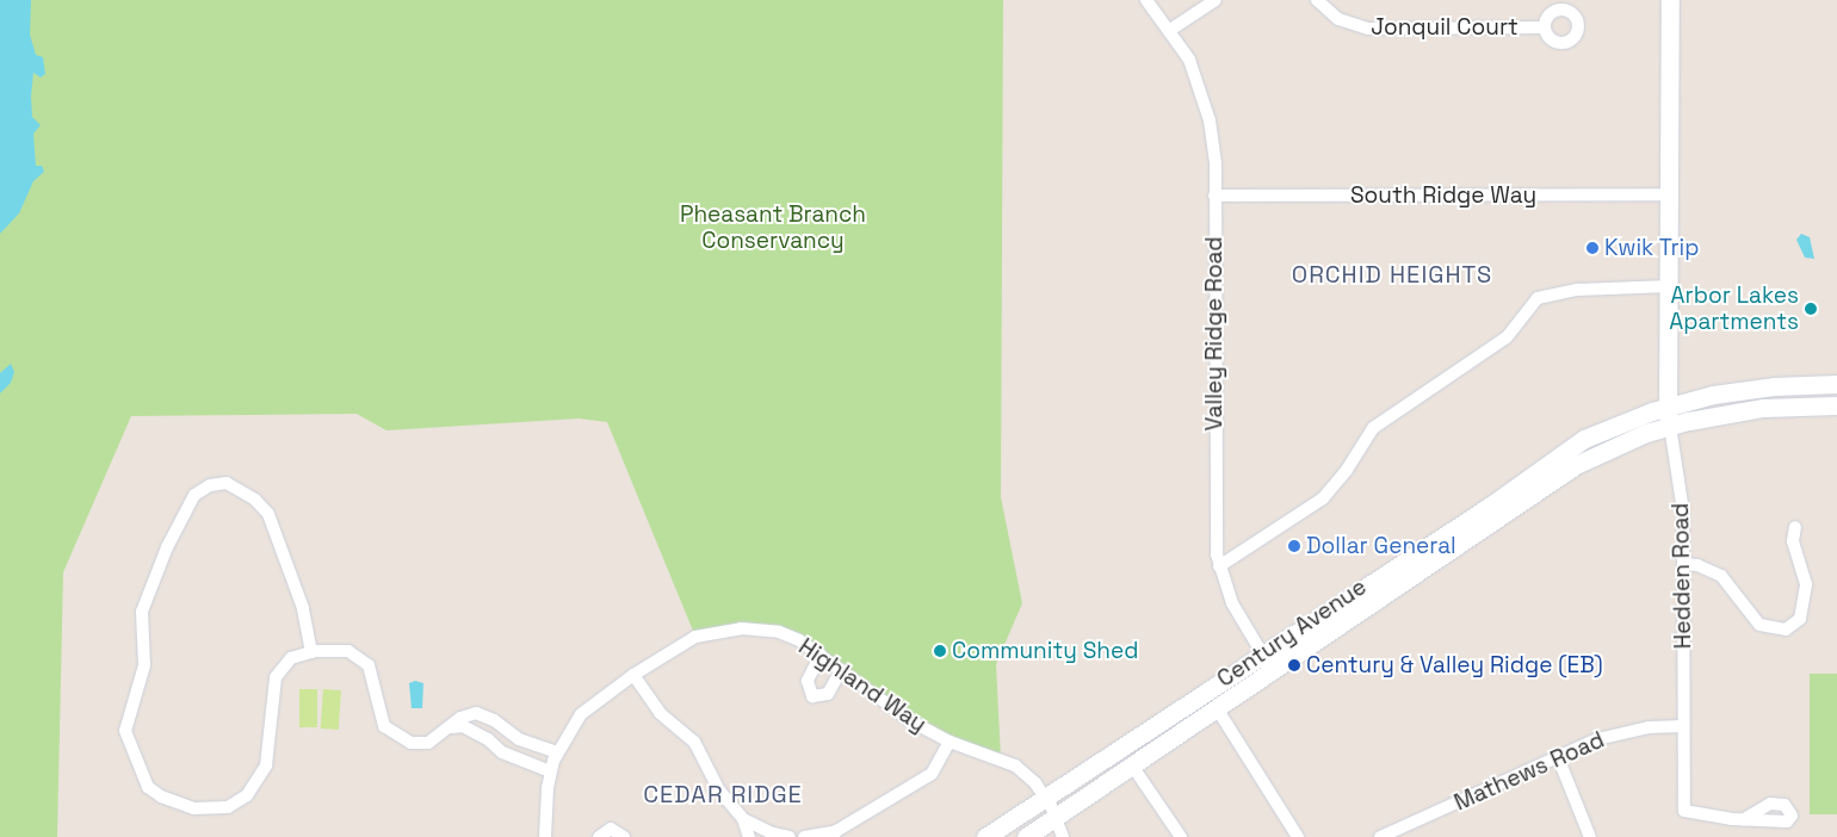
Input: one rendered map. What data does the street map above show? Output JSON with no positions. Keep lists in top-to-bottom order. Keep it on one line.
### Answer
{"streets":{"main road":["Century Avenue"],"street":["Jonquil Court","South Ridge Way","Valley Ridge Road","Hedden Road","Highland Way","Mathews Road"]},"crossings":[["South Ridge Way","Valley Ridge Road"],["Valley Ridge Road","Century Avenue"],["Hedden Road","Century Avenue"],["Hedden Road","Mathews Road"],["Century Avenue","Highland Way"]],"districts":["ORCHID HEIGHTS","CEDAR RIDGE"],"parks":["Pheasant Branch Conservancy"],"places":["Kwik Trip","Arbor Lakes Apartments","Dollar General","Community Shed","Century & Valley Ridge (EB)"]}
